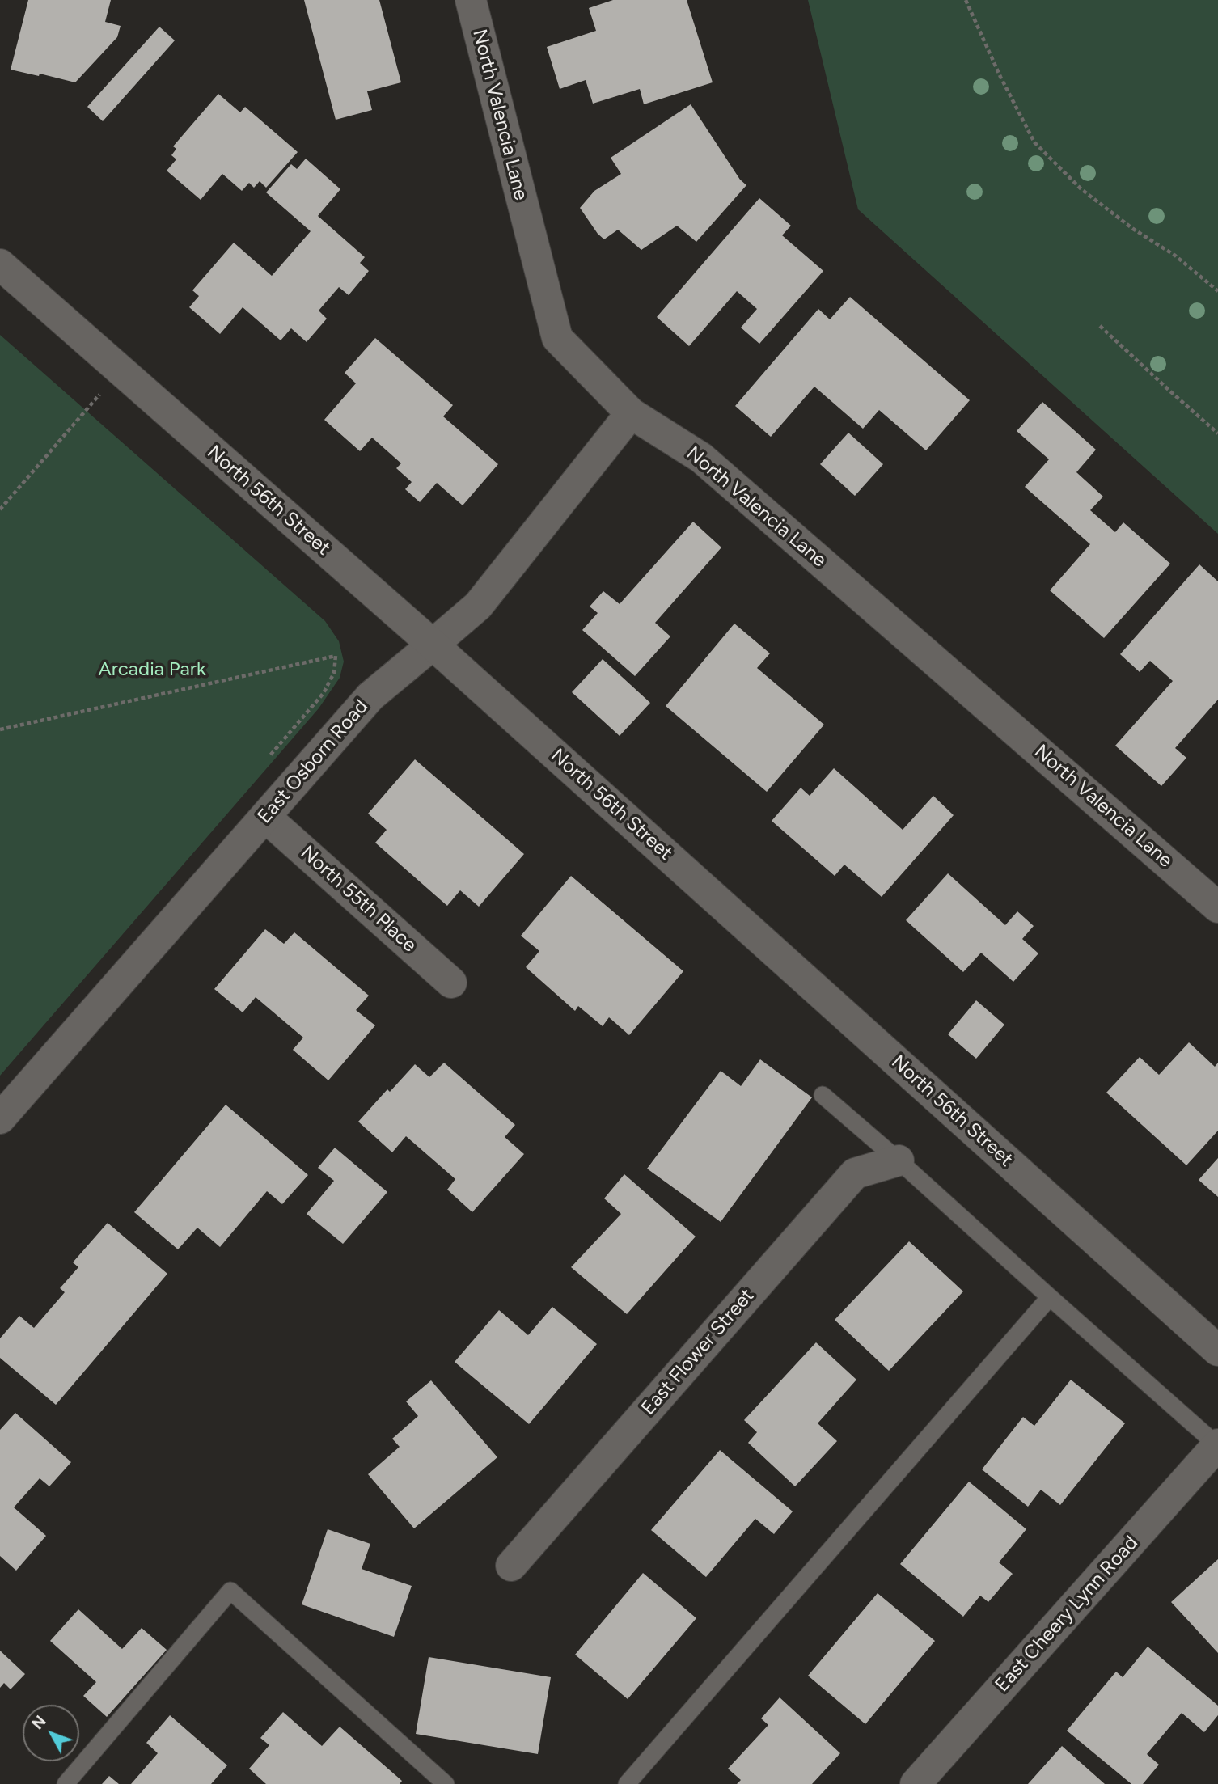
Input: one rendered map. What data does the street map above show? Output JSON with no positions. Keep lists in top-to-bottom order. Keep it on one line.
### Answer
{"streets":{"street":["North Valencia Lane","North 56th Street","East Osborn Road","North 55th Place","East Flower Street","East Cheery Lynn Road"]},"crossings":[["North Valencia Lane","East Osborn Road"],["North 56th Street","East Osborn Road"],["East Osborn Road","North 55th Place"]],"parks":["Arcadia Park"],"north":"top left"}
